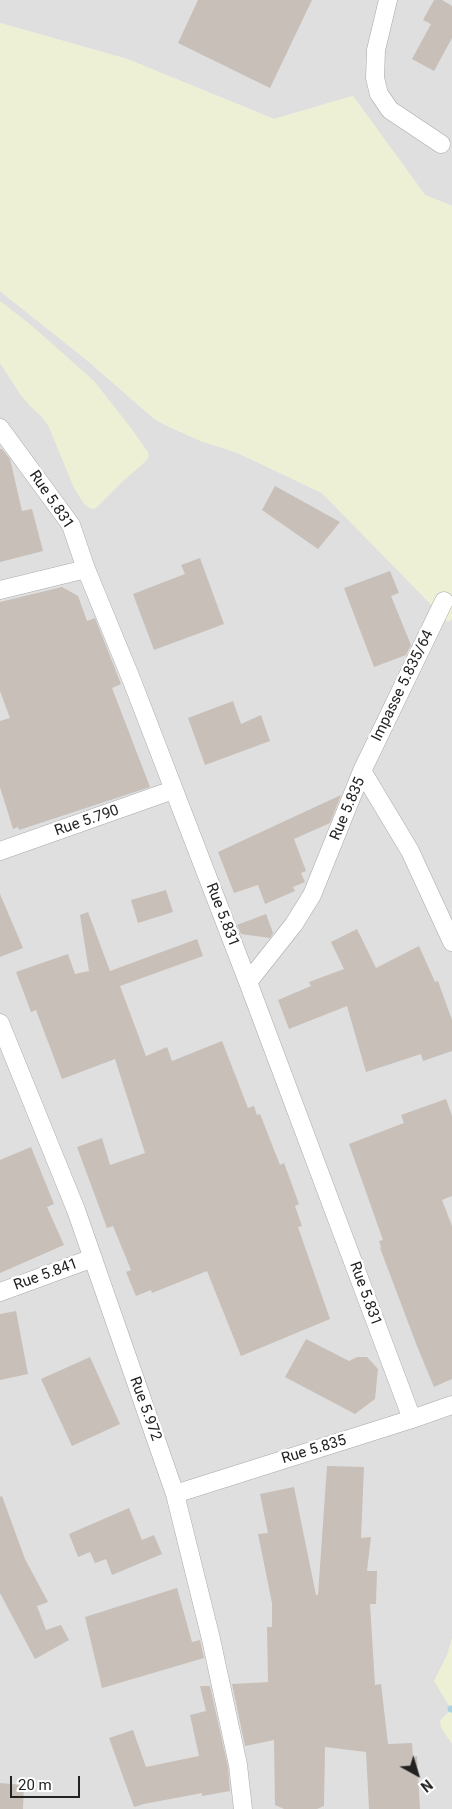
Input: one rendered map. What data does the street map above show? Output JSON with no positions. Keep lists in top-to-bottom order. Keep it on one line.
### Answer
{"streets":{"street":["Rue 5.831","Impasse 5.835/64","Rue 5.835","Rue 5.790","Rue 5.841","Rue 5.972"]},"crossings":[["Rue 5.831","Rue 5.835"],["Rue 5.831","Rue 5.790"],["Impasse 5.835/64","Rue 5.835"],["Rue 5.835","Rue 5.972"],["Rue 5.841","Rue 5.972"]],"scale_bar":"20 m","north":"bottom right"}
